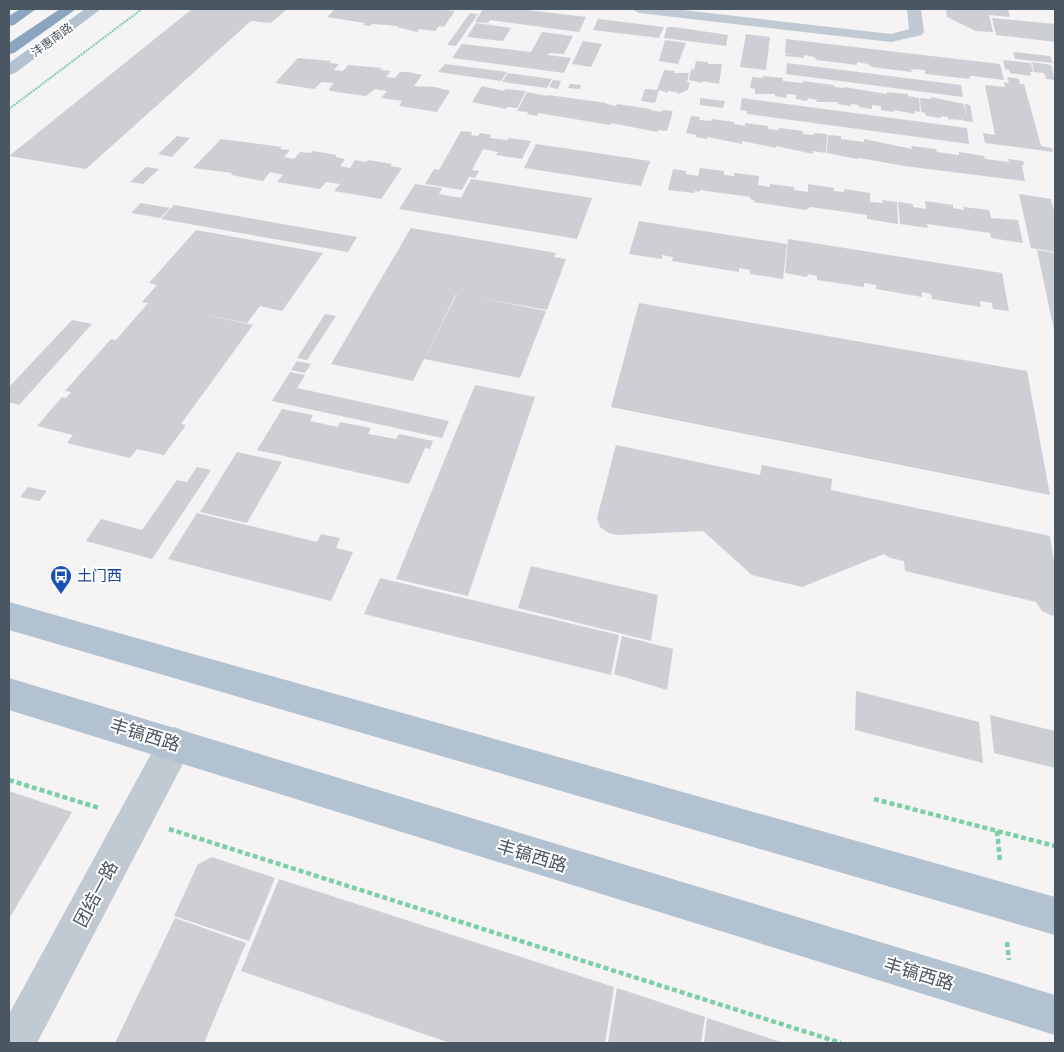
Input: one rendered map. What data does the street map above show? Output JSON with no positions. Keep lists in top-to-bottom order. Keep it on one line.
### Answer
{"streets":{"main road":["沣惠南路","丰镐西路"],"street":["团结一路"]},"crossings":[["丰镐西路","团结一路"]],"places":{"bus stop":["土门西"]}}
